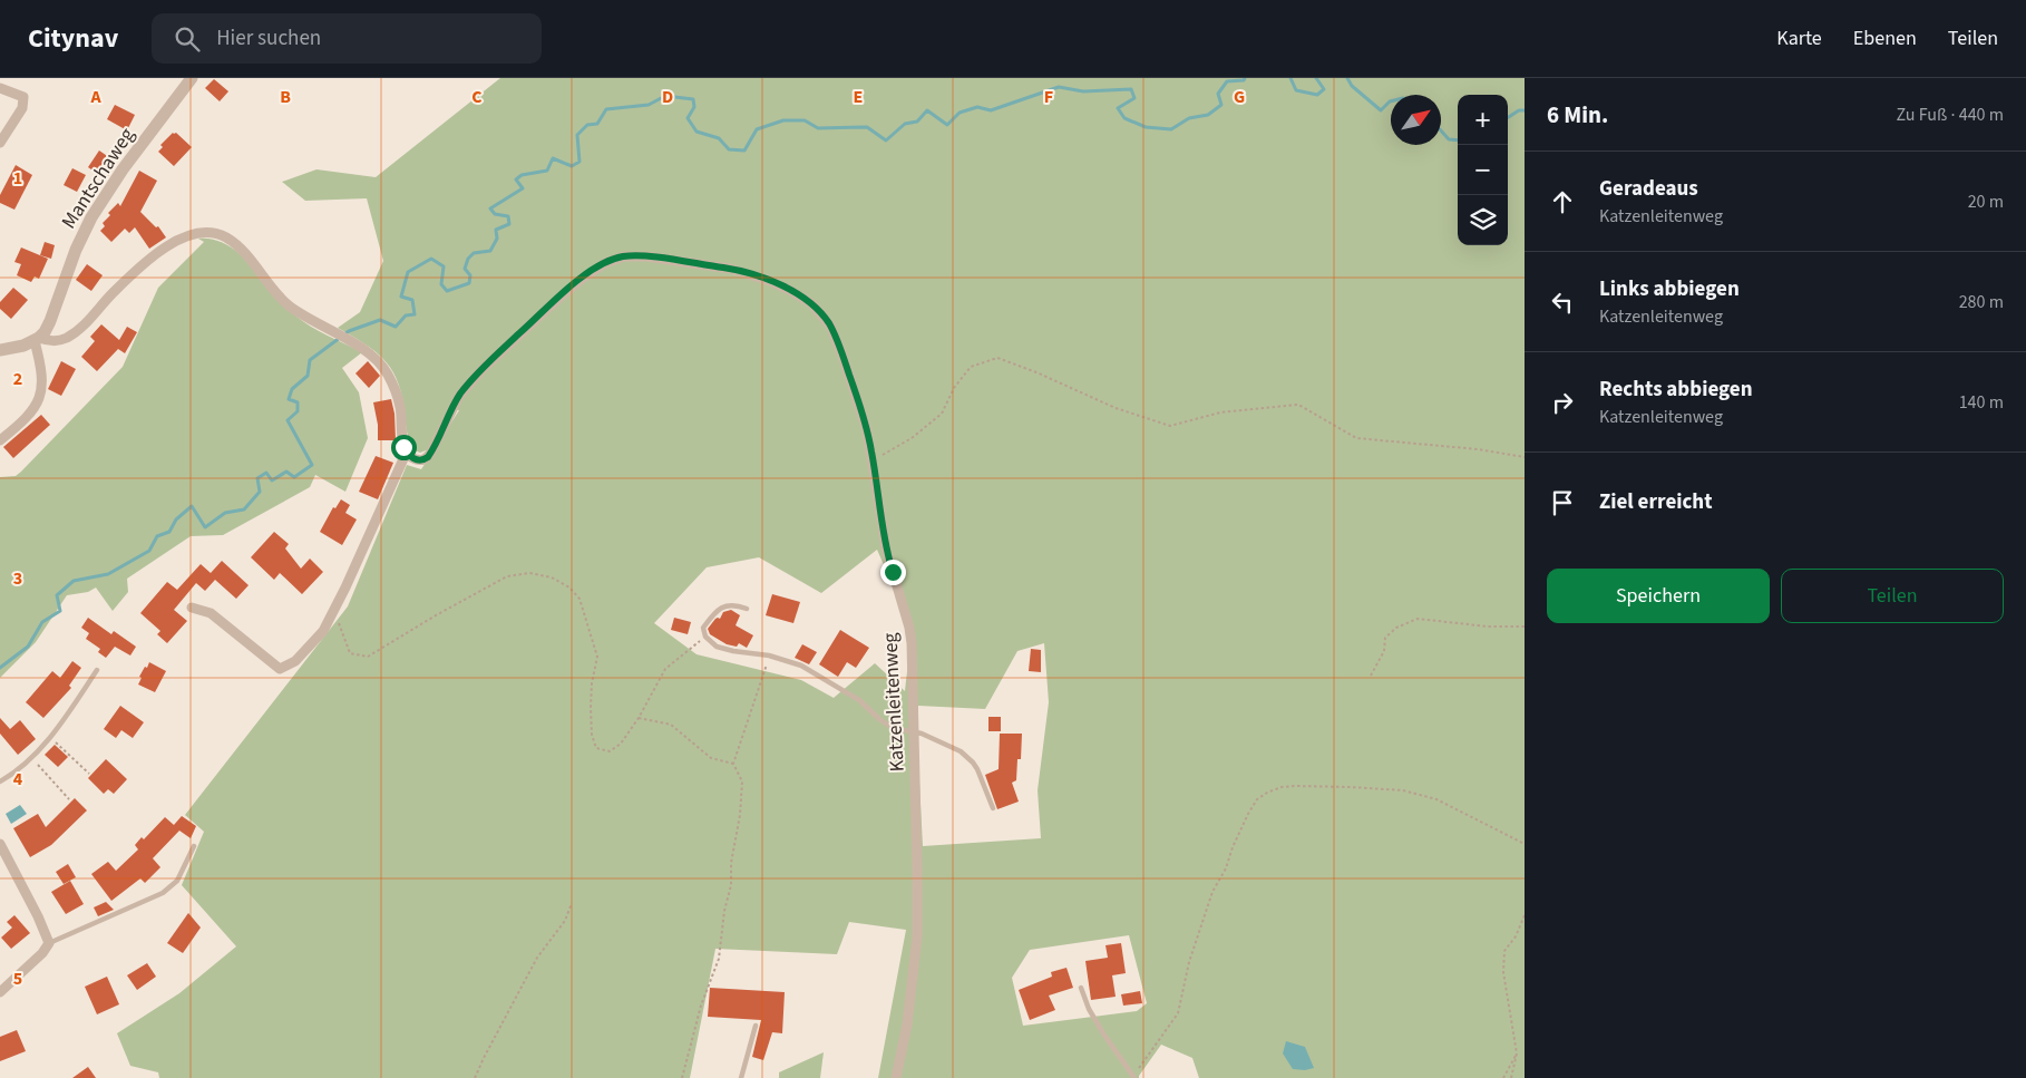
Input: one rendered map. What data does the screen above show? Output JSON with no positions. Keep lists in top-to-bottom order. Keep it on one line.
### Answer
{"streets":{"street":["Mantschaweg","Katzenleitenweg"]},"north":"top right","page":{"header":"Citynav","search":"Hier suchen","nav":["Karte","Ebenen","Teilen"],"heading":["6 Min.","Zu Fuß · 440 m"],"map_buttons":["+","−"],"list":[["Geradeaus","Katzenleitenweg","20 m"],["Links abbiegen","Katzenleitenweg","280 m"],["Rechts abbiegen","Katzenleitenweg","140 m"],"Ziel erreicht"],"buttons":["Speichern","Teilen"]},"grid":{"columns":["A","B","C","D","E","F","G"],"rows":["1","2","3","4","5"]}}
